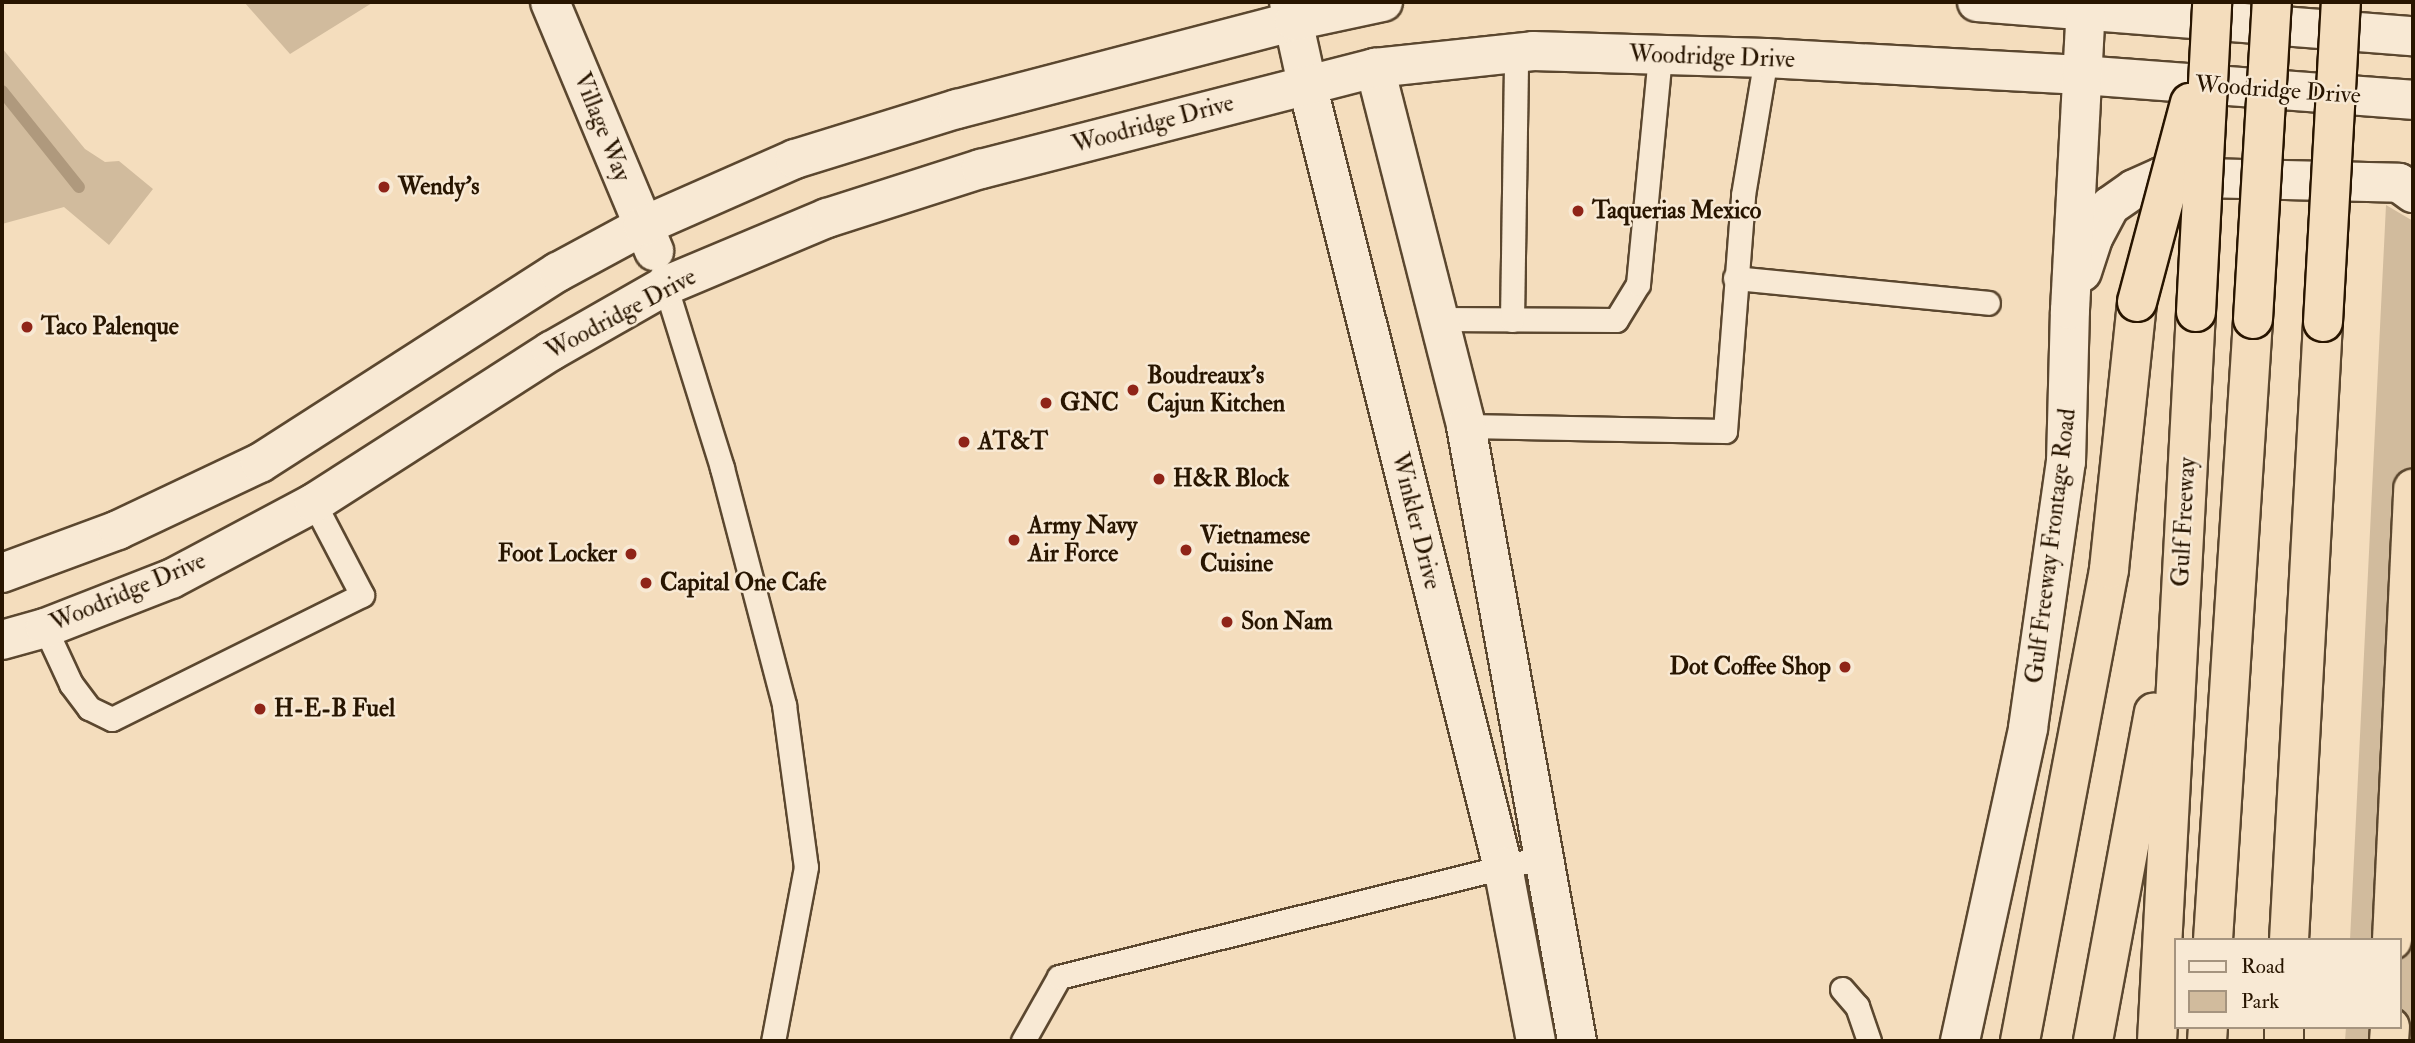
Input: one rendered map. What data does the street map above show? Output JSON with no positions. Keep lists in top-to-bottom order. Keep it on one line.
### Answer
{"streets":{"highway":["Gulf Freeway"],"main road":["Woodridge Drive","Village Way","Winkler Drive","Gulf Freeway Frontage Road"]},"crossings":[["Woodridge Drive","Village Way"],["Woodridge Drive","Winkler Drive"],["Woodridge Drive","Gulf Freeway Frontage Road"]],"places":["Wendy's","Taquerias Mexico","Taco Palenque","Boudreaux's Cajun Kitchen","GNC","AT&T","H&R Block","Army Navy Air Force","Vietnamese Cuisine","Foot Locker","Capital One Cafe","Son Nam","Dot Coffee Shop","H-E-B Fuel"],"legend":["Road","Park"]}
